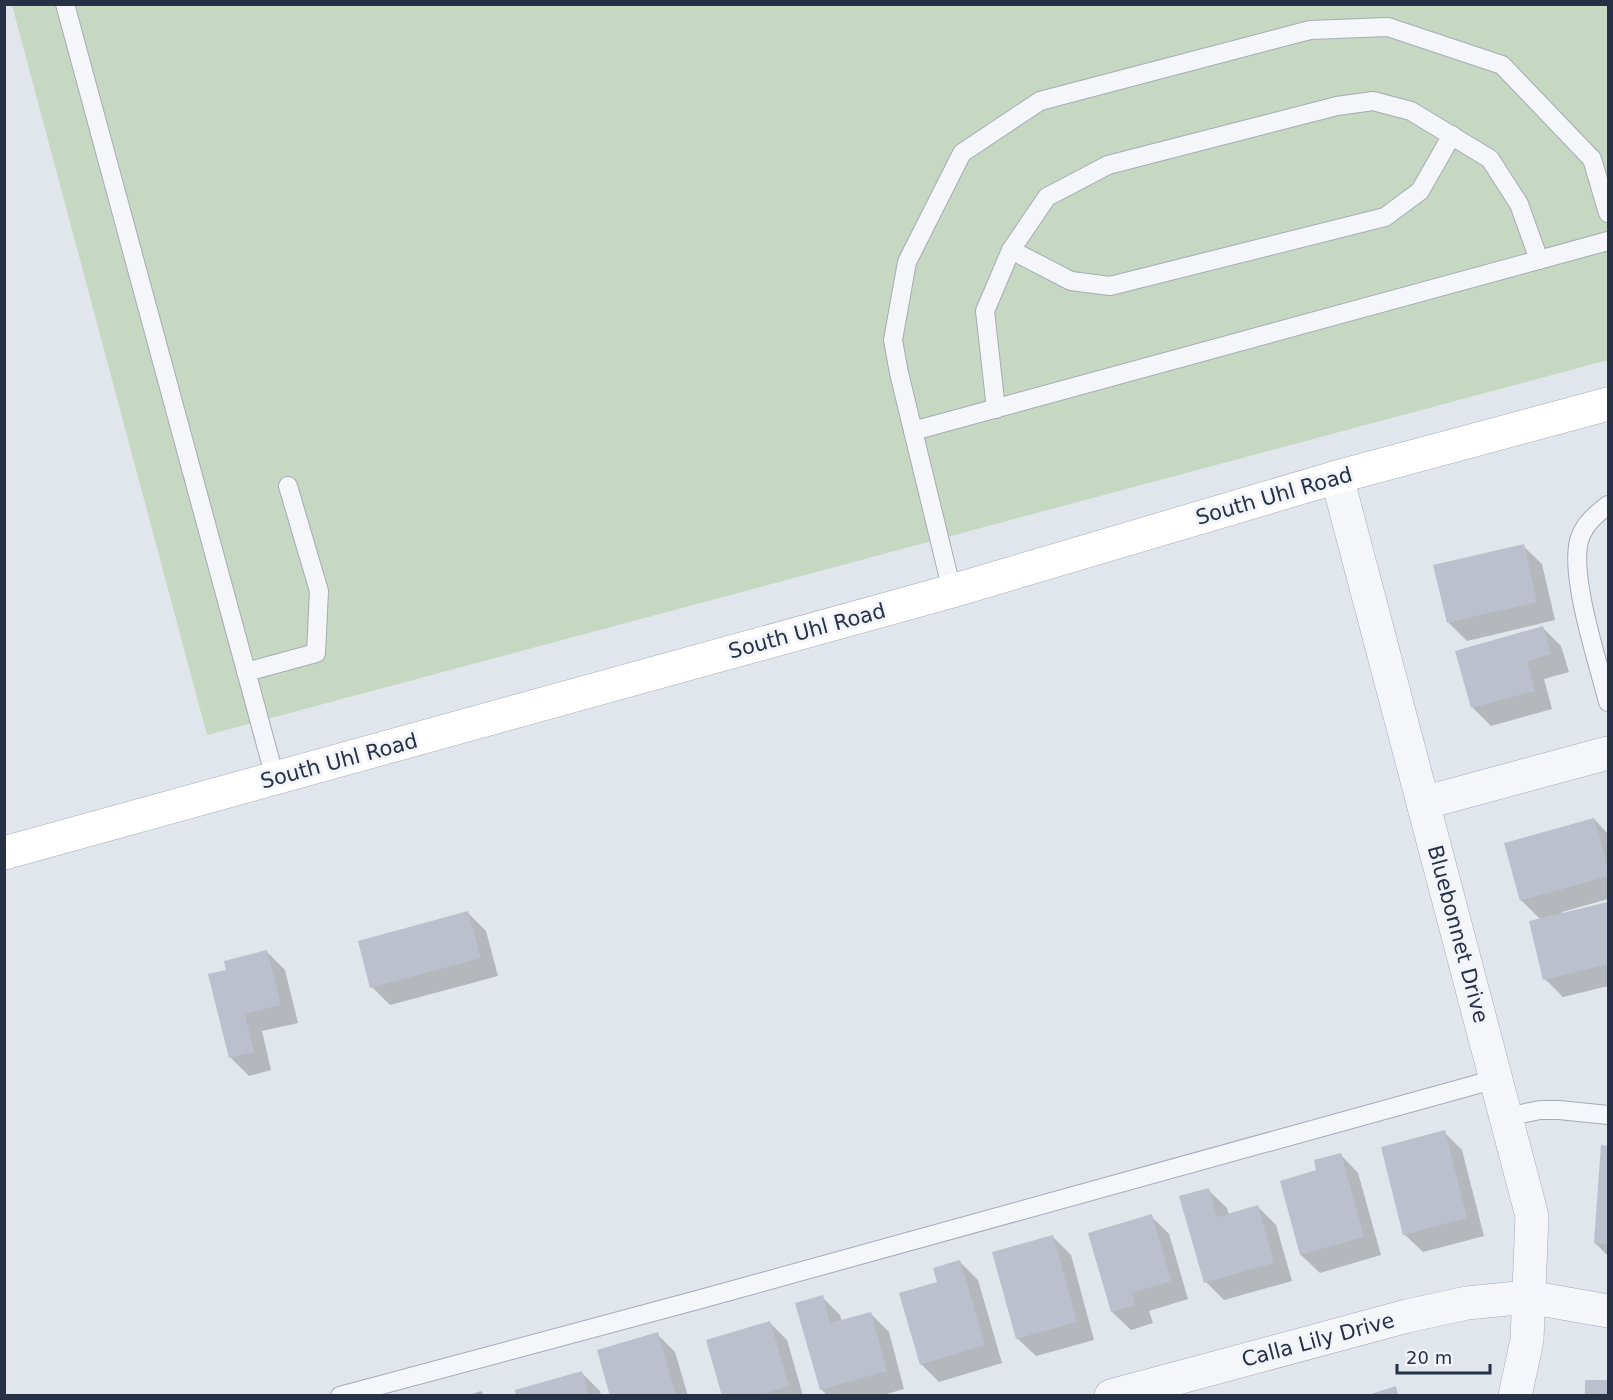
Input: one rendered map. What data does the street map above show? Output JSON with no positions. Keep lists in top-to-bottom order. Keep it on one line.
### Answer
{"streets":{"main road":["South Uhl Road"],"street":["Bluebonnet Drive","Calla Lily Drive"]},"crossings":[["South Uhl Road","Bluebonnet Drive"],["Bluebonnet Drive","Calla Lily Drive"]],"scale_bar":"20 m"}
